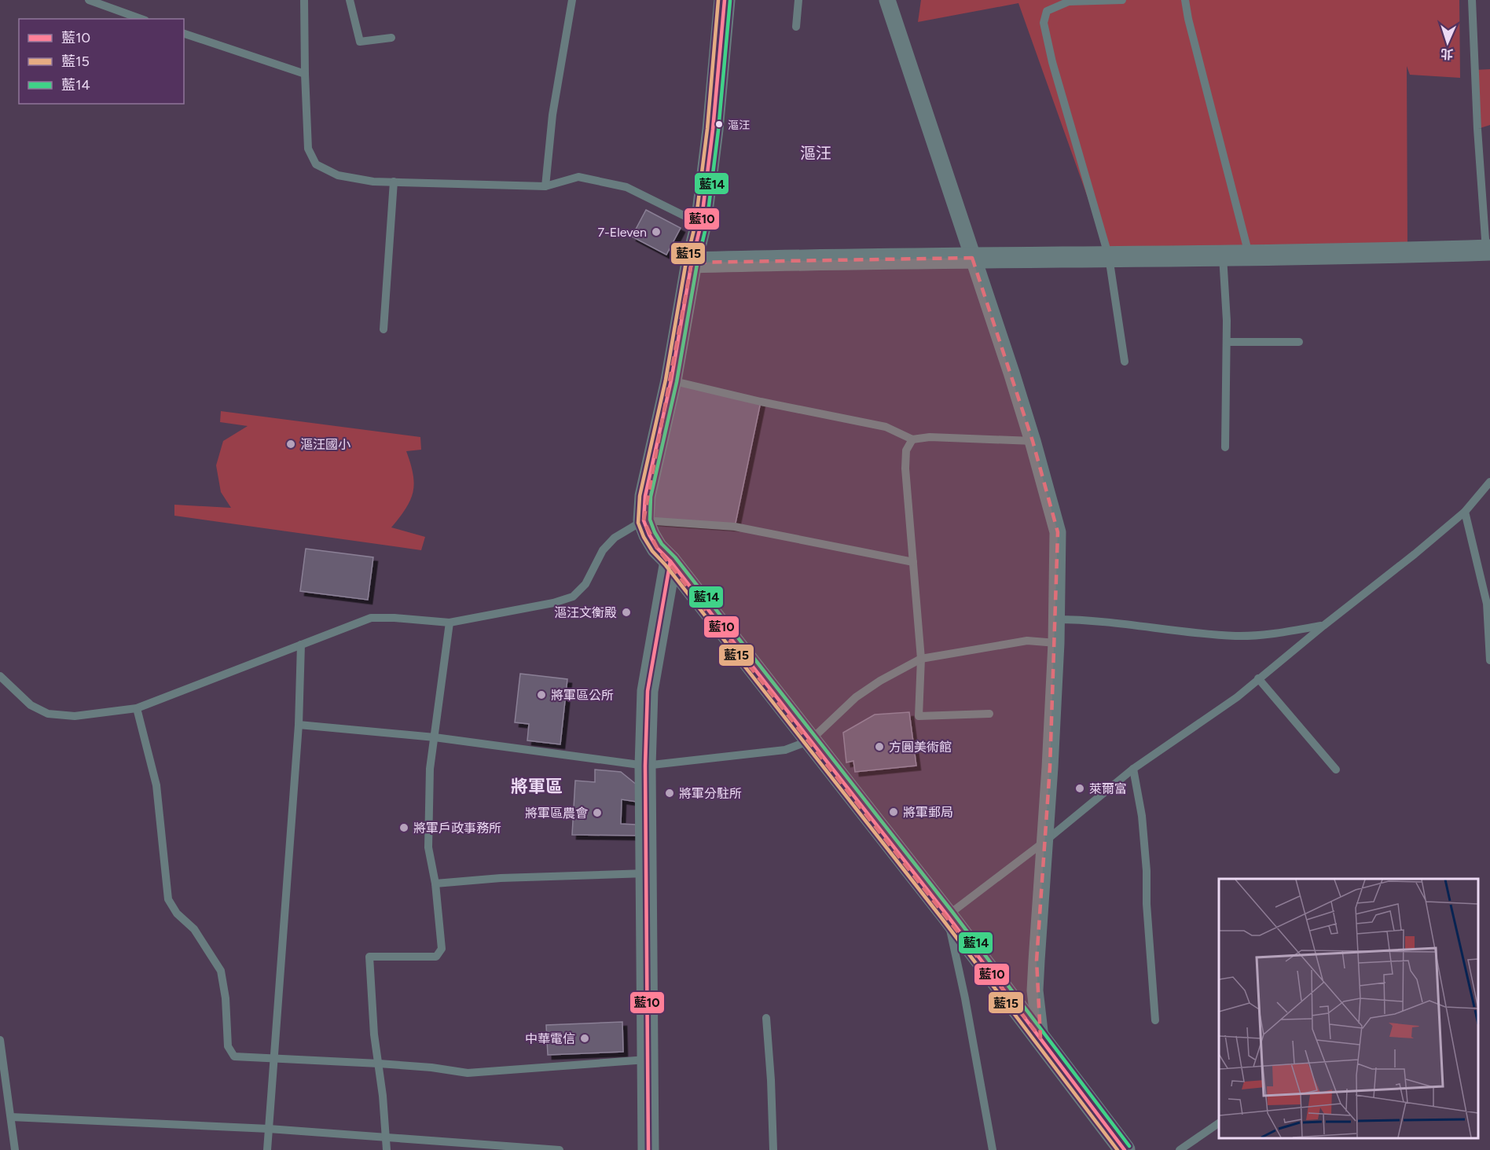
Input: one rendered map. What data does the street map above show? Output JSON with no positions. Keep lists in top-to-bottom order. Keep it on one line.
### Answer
{"districts":["漚汪","將軍區"],"places":["漚汪","7-Eleven","漚汪國小","漚汪文衡殿","將軍區公所","方圓美術館","萊爾富","將軍分駐所","將軍郵局","將軍區農會","將軍戶政事務所","中華電信"],"lines":["transit line 藍10","transit line 藍15","transit line 藍14"],"legend":["藍10","藍15","藍14"],"north":"bottom"}
